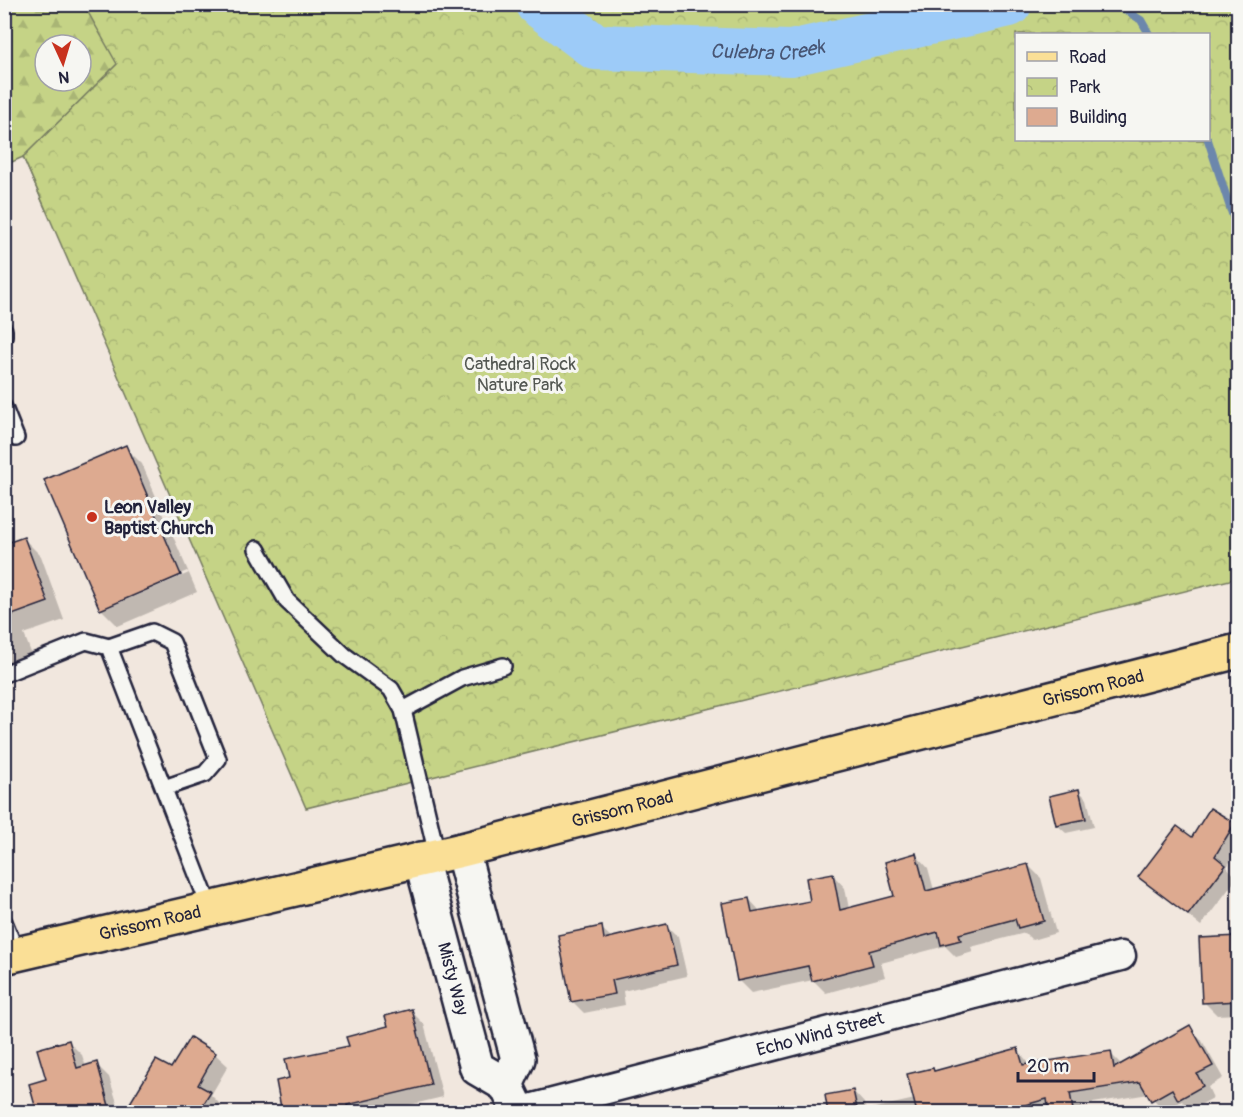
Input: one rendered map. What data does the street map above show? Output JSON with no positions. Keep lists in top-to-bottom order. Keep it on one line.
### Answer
{"streets":{"main road":["Grissom Road"],"street":["Echo Wind Street"]},"water":["Culebra Creek"],"parks":["Cathedral Rock Nature Park"],"places":["Leon Valley Baptist Church"],"legend":["Road","Park","Building"],"scale_bar":"20 m","north":"bottom"}
